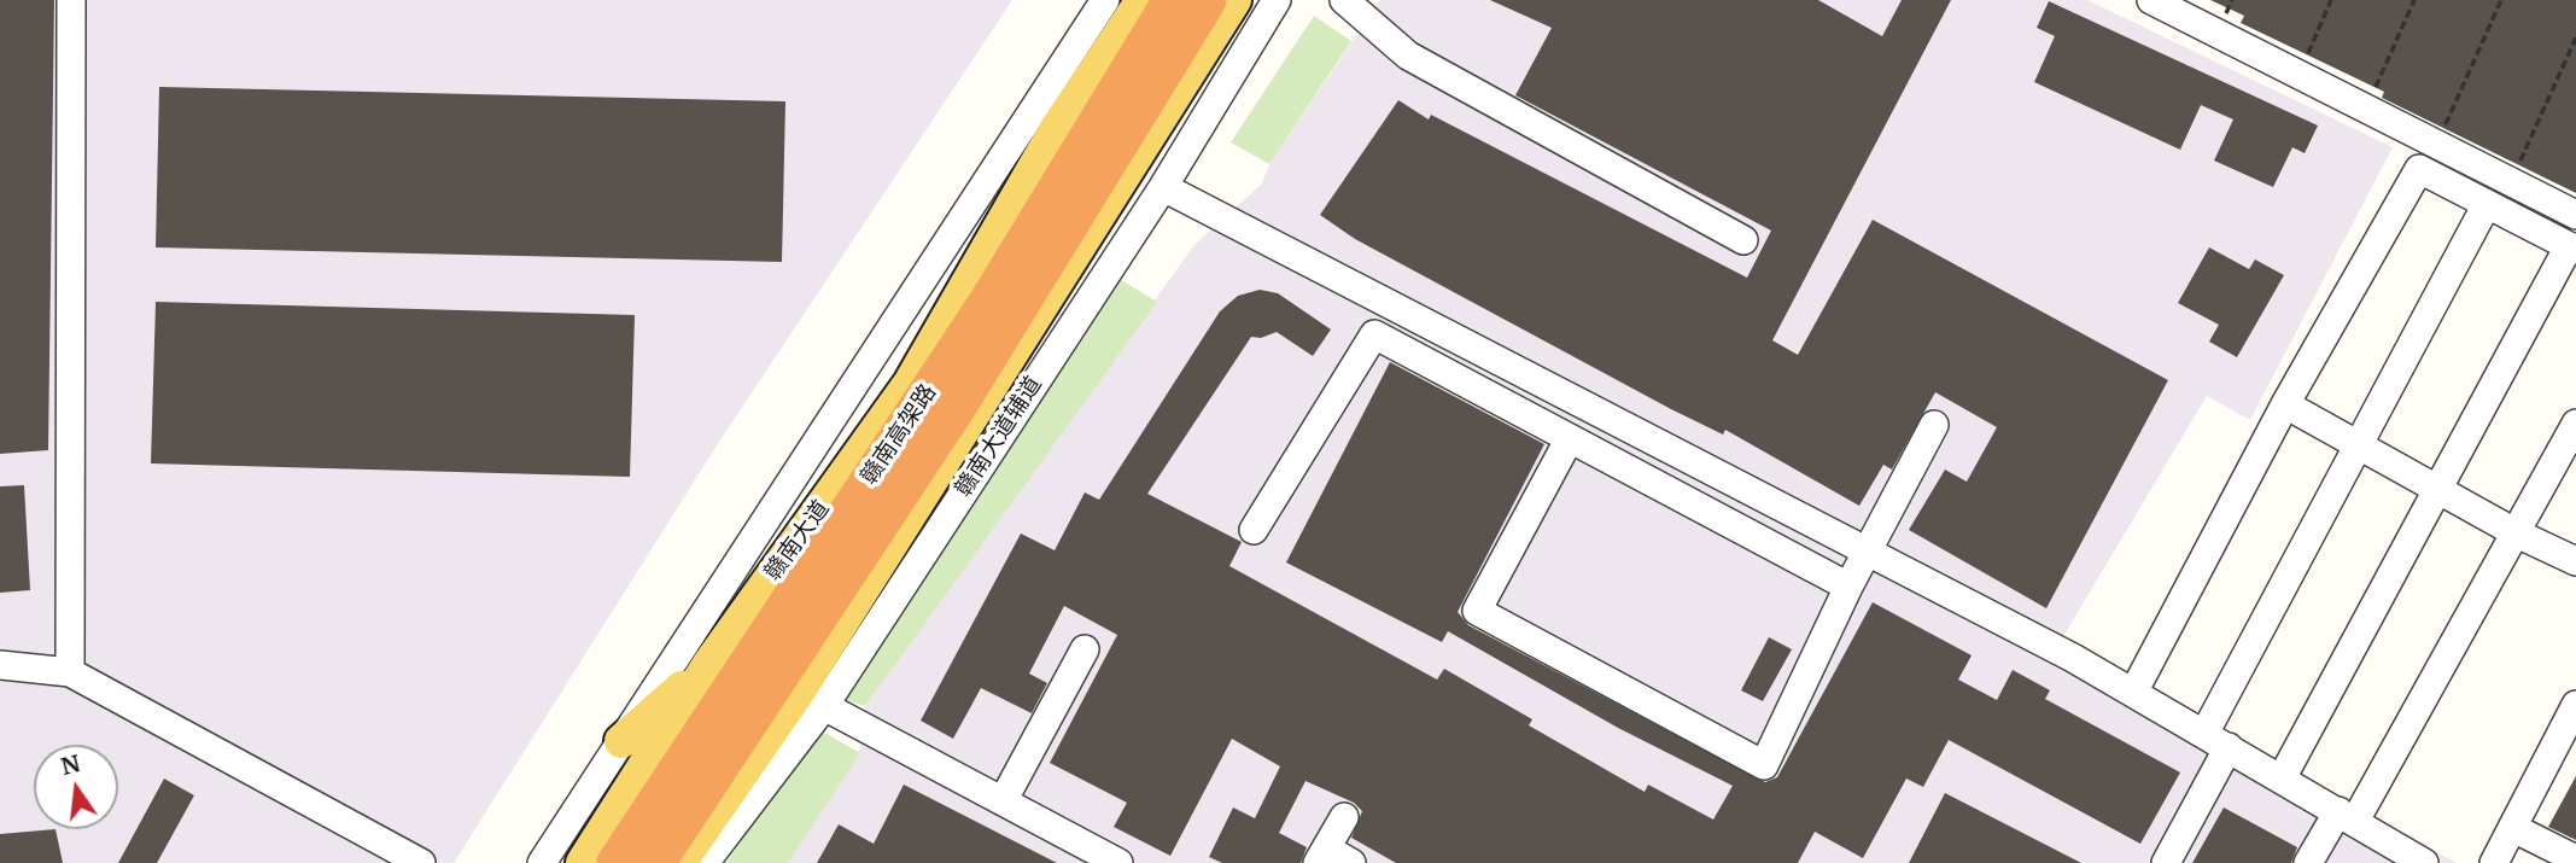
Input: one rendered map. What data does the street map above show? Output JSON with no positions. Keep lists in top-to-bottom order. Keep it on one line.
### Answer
{"streets":{"highway":["赣南高架路"],"main road":["赣南大道"],"street":["赣南大道辅道"]},"north":"top"}
